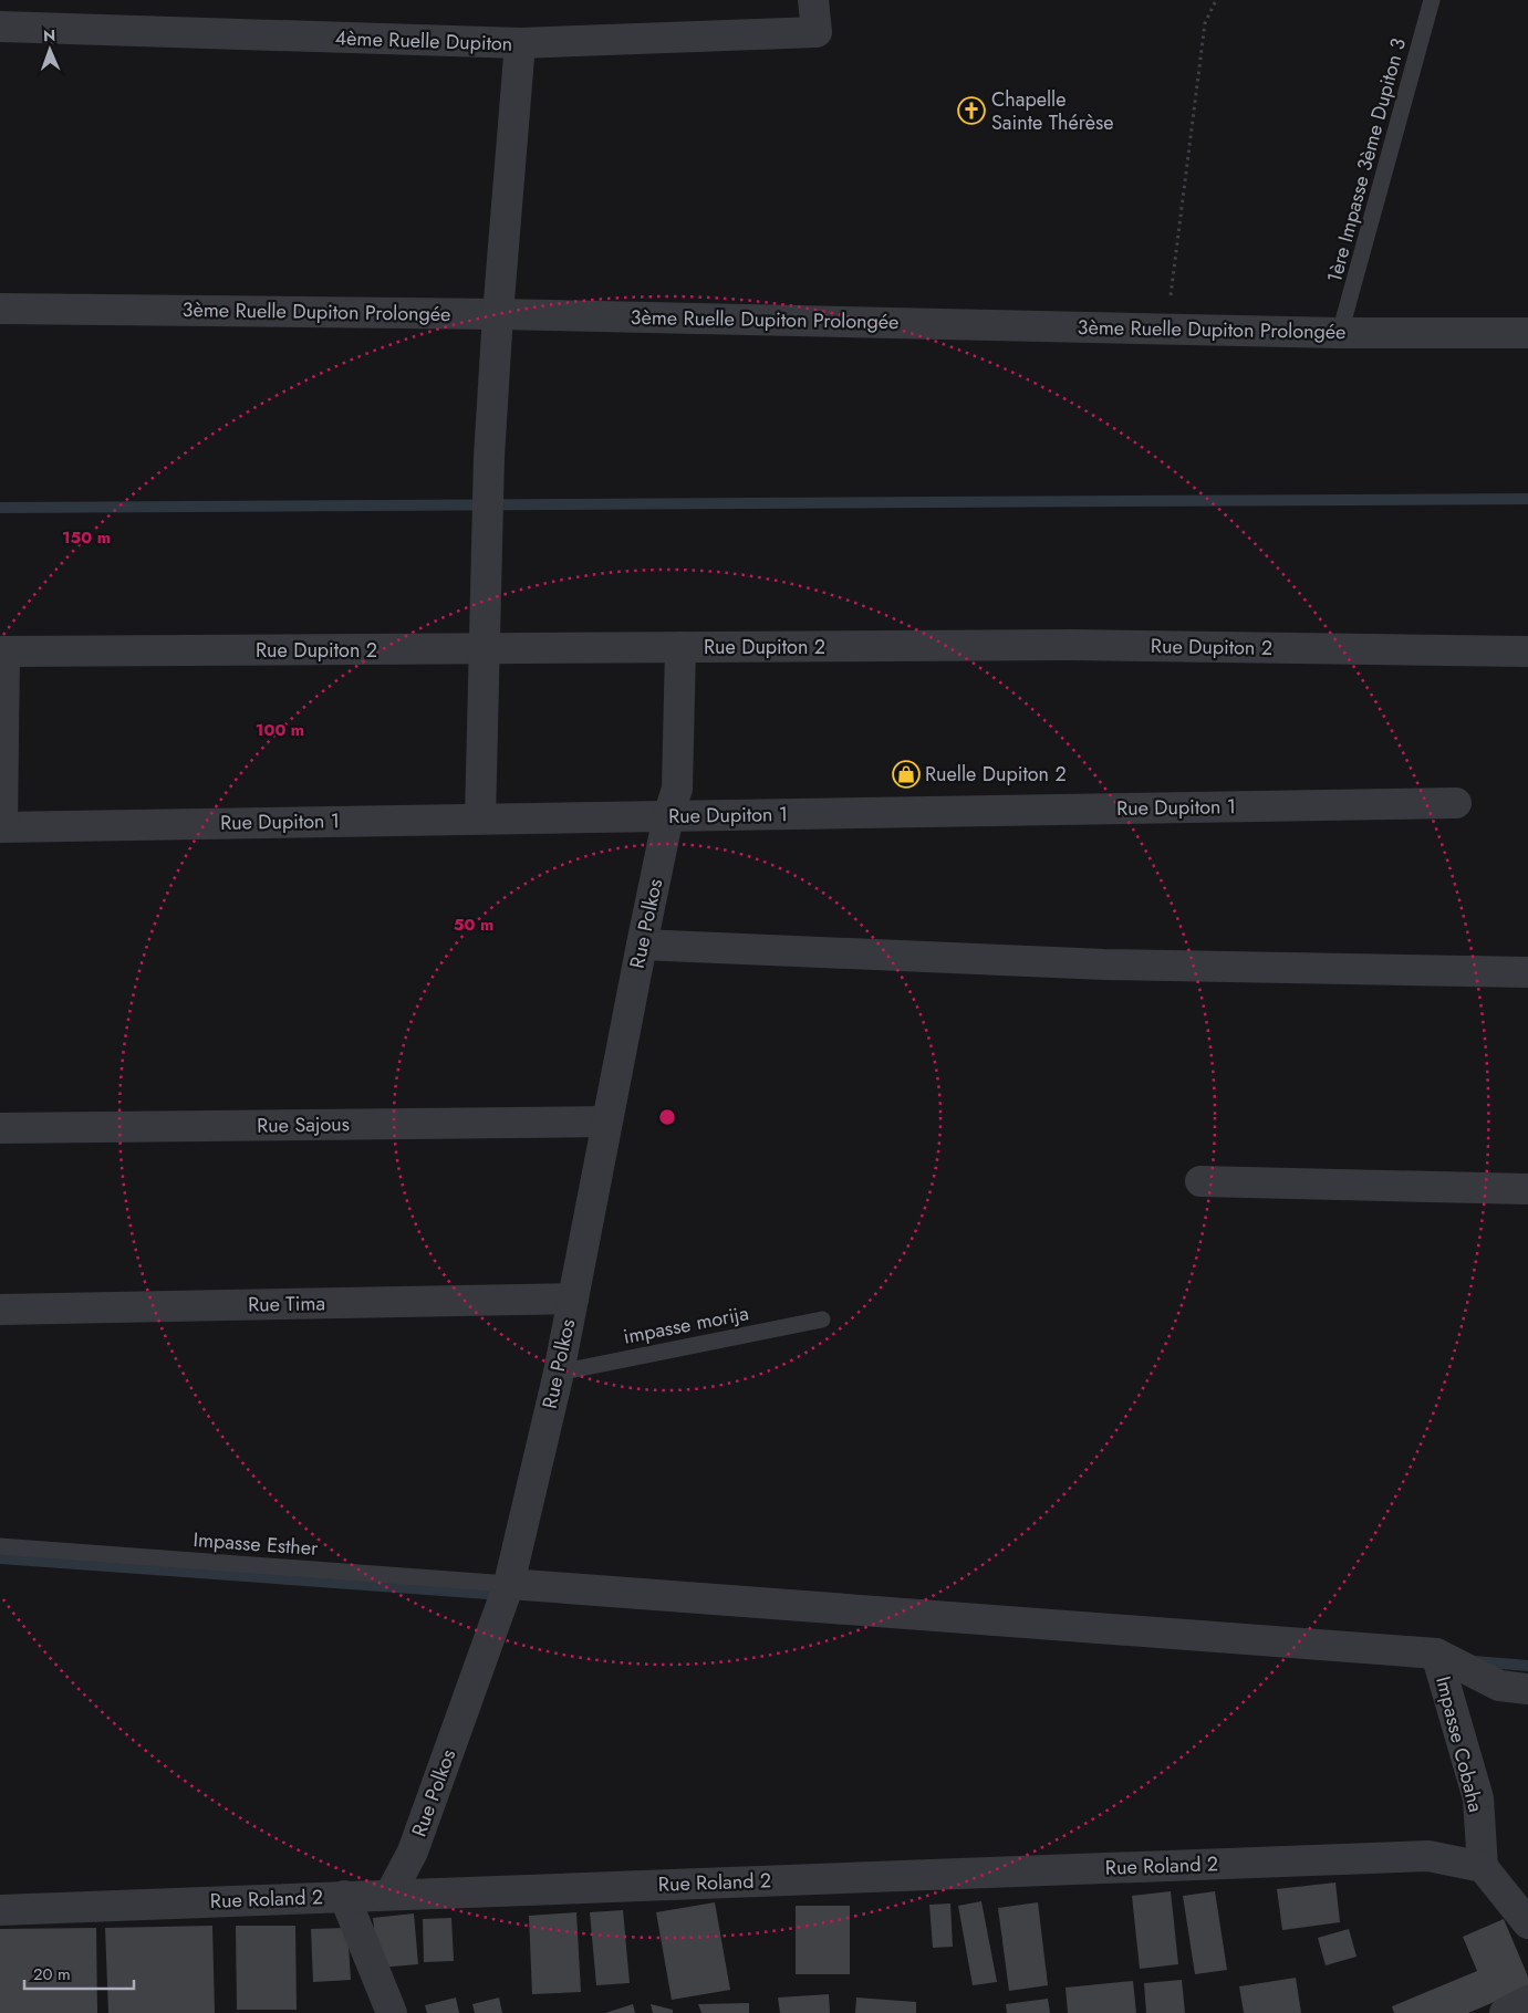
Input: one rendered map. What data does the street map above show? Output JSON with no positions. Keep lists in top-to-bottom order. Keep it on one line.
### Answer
{"streets":{"street":["4ème Ruelle Dupiton","3ème Ruelle Dupiton Prolongée","Rue Dupiton 2","Rue Dupiton 1","Rue Polkos","Rue Sajous","Rue Tima","Impasse Cobaha","Rue Roland 2"],"lane":["1ère Impasse 3ème Dupiton 3","impasse morija","Impasse Esther"]},"crossings":[["1ère Impasse 3ème Dupiton 3","3ème Ruelle Dupiton Prolongée"],["Rue Dupiton 2","Rue Polkos"],["Rue Dupiton 1","Rue Polkos"],["Rue Polkos","Rue Sajous"],["Rue Polkos","Rue Tima"],["Rue Polkos","impasse morija"],["Rue Polkos","Impasse Esther"],["Rue Polkos","Rue Roland 2"],["Impasse Cobaha","Rue Roland 2"]],"places":{"church":["Chapelle Sainte Thérèse"],"shop":["Ruelle Dupiton 2"]},"scale_bar":"20 m","north":"top","rings":["150 m","100 m","50 m"]}
